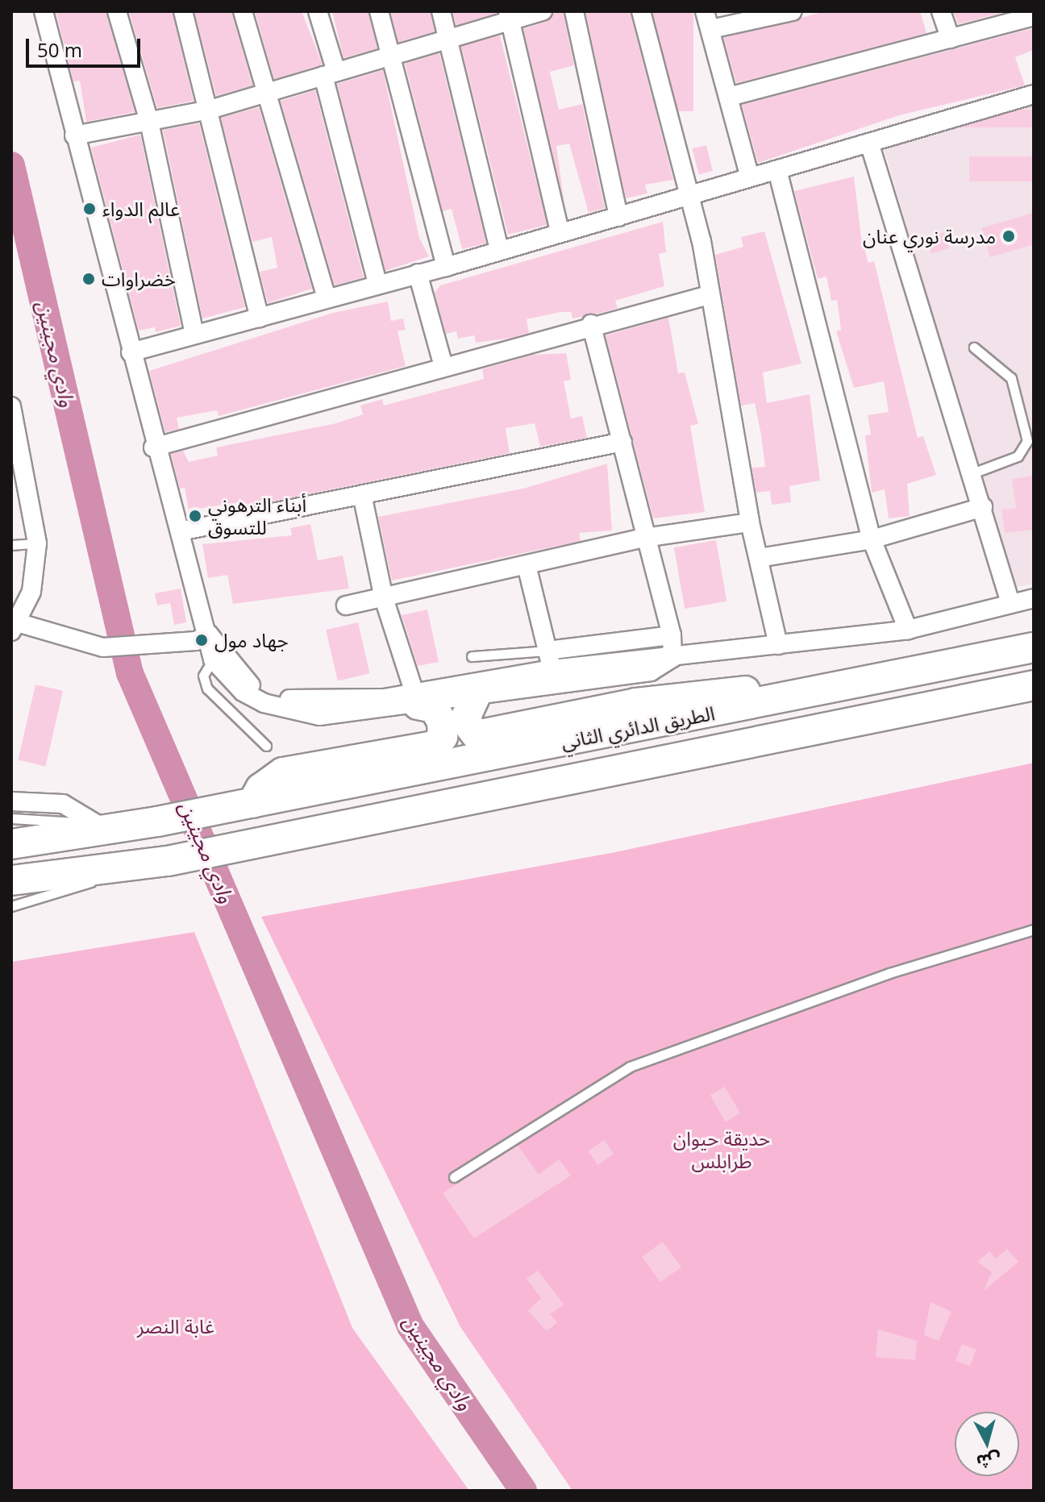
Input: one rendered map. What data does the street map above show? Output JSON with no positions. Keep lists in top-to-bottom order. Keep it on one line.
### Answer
{"streets":{"highway":["الطريق الدائري الثاني"]},"water":["وادي مجينين"],"parks":["حديقة حيوان طرابلس","غابة النصر"],"places":["عالم الدواء","مدرسة نوري عنان","خضراوات","أبناء الترهوني للتسوق","جهاد مول"],"scale_bar":"50 m","north":"bottom"}
